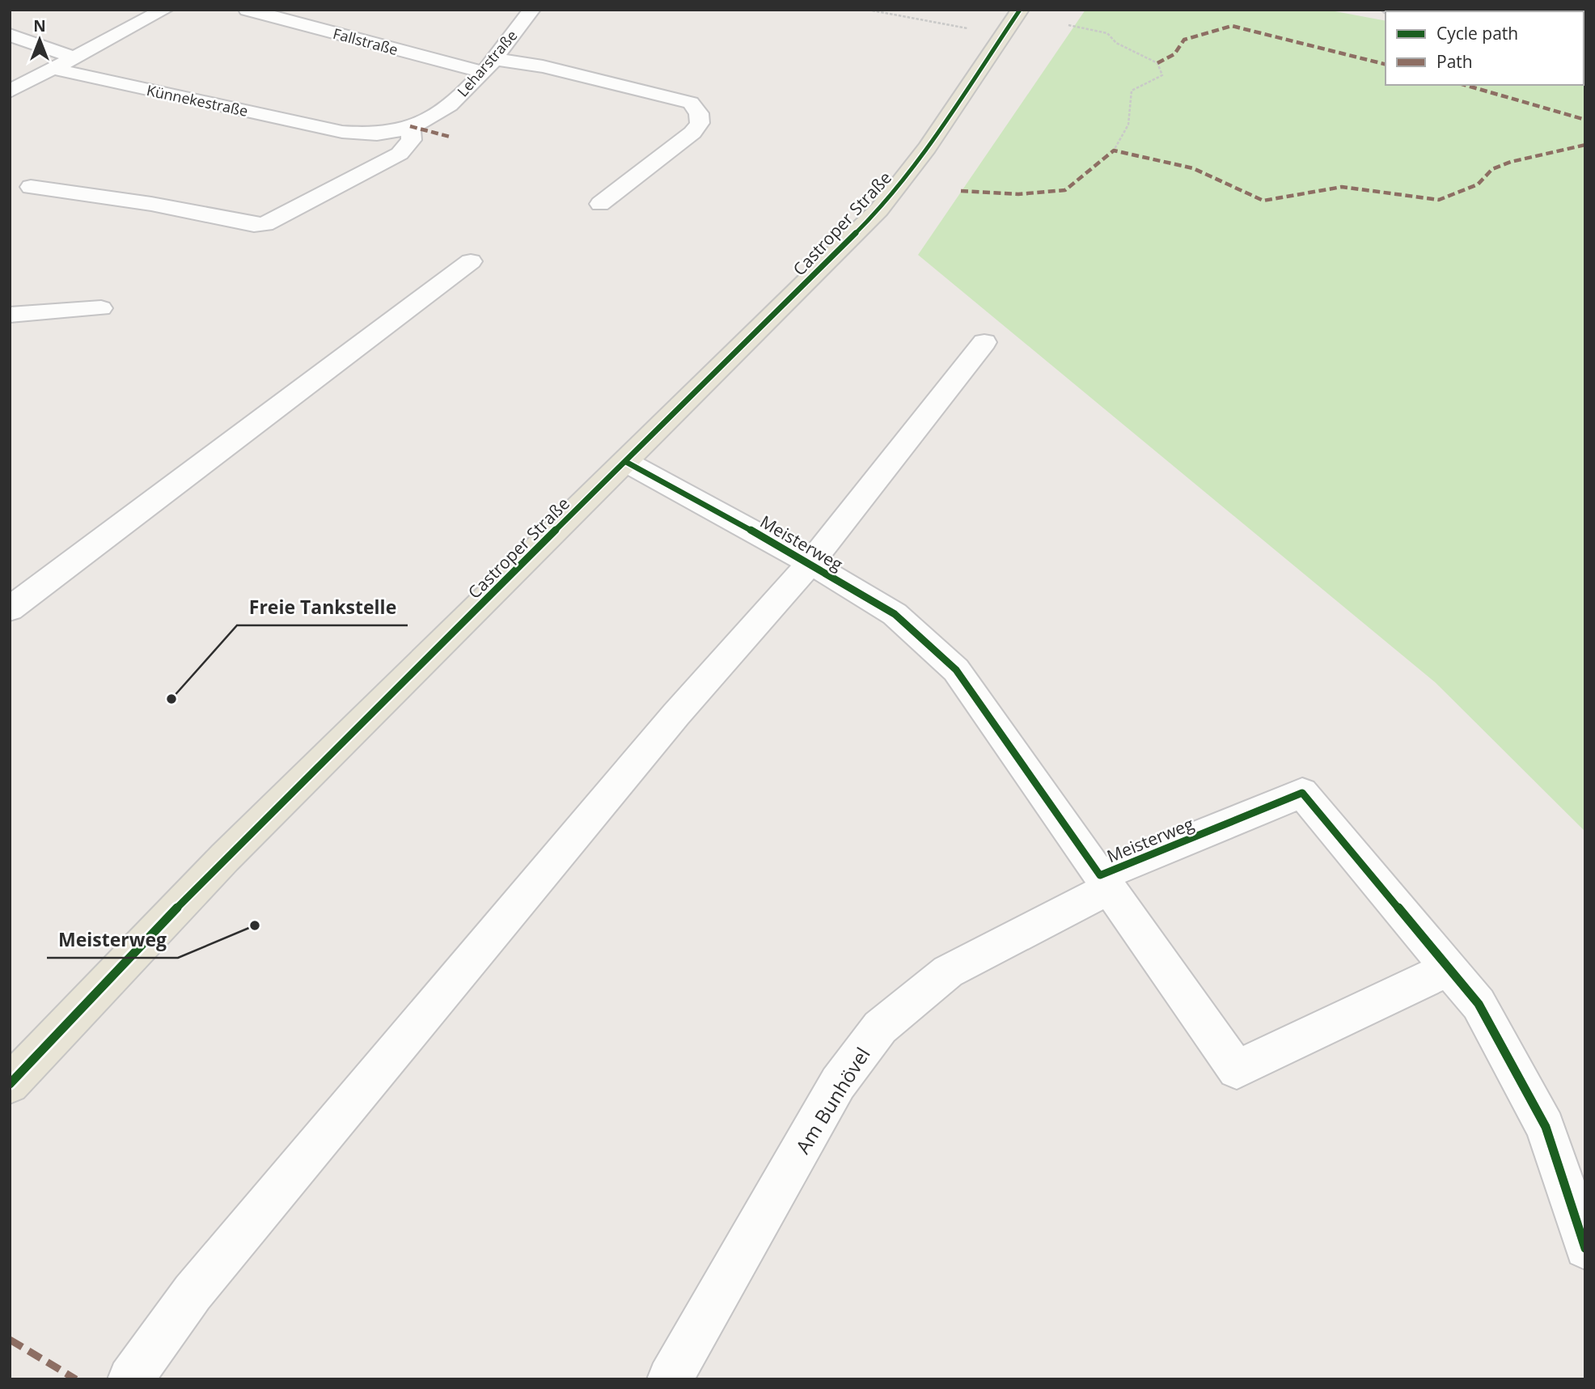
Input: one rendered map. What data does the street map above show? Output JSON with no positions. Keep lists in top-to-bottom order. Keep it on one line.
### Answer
{"streets":{"main road":["Castroper Straße"],"street":["Fallstraße","Leharstraße","Künnekestraße","Meisterweg","Am Bunhövel"]},"crossings":[["Fallstraße","Leharstraße"],["Leharstraße","Künnekestraße"],["Castroper Straße","Meisterweg"],["Meisterweg","Am Bunhövel"]],"places":["Freie Tankstelle","Meisterweg"],"legend":["Cycle path","Path"],"north":"top"}
